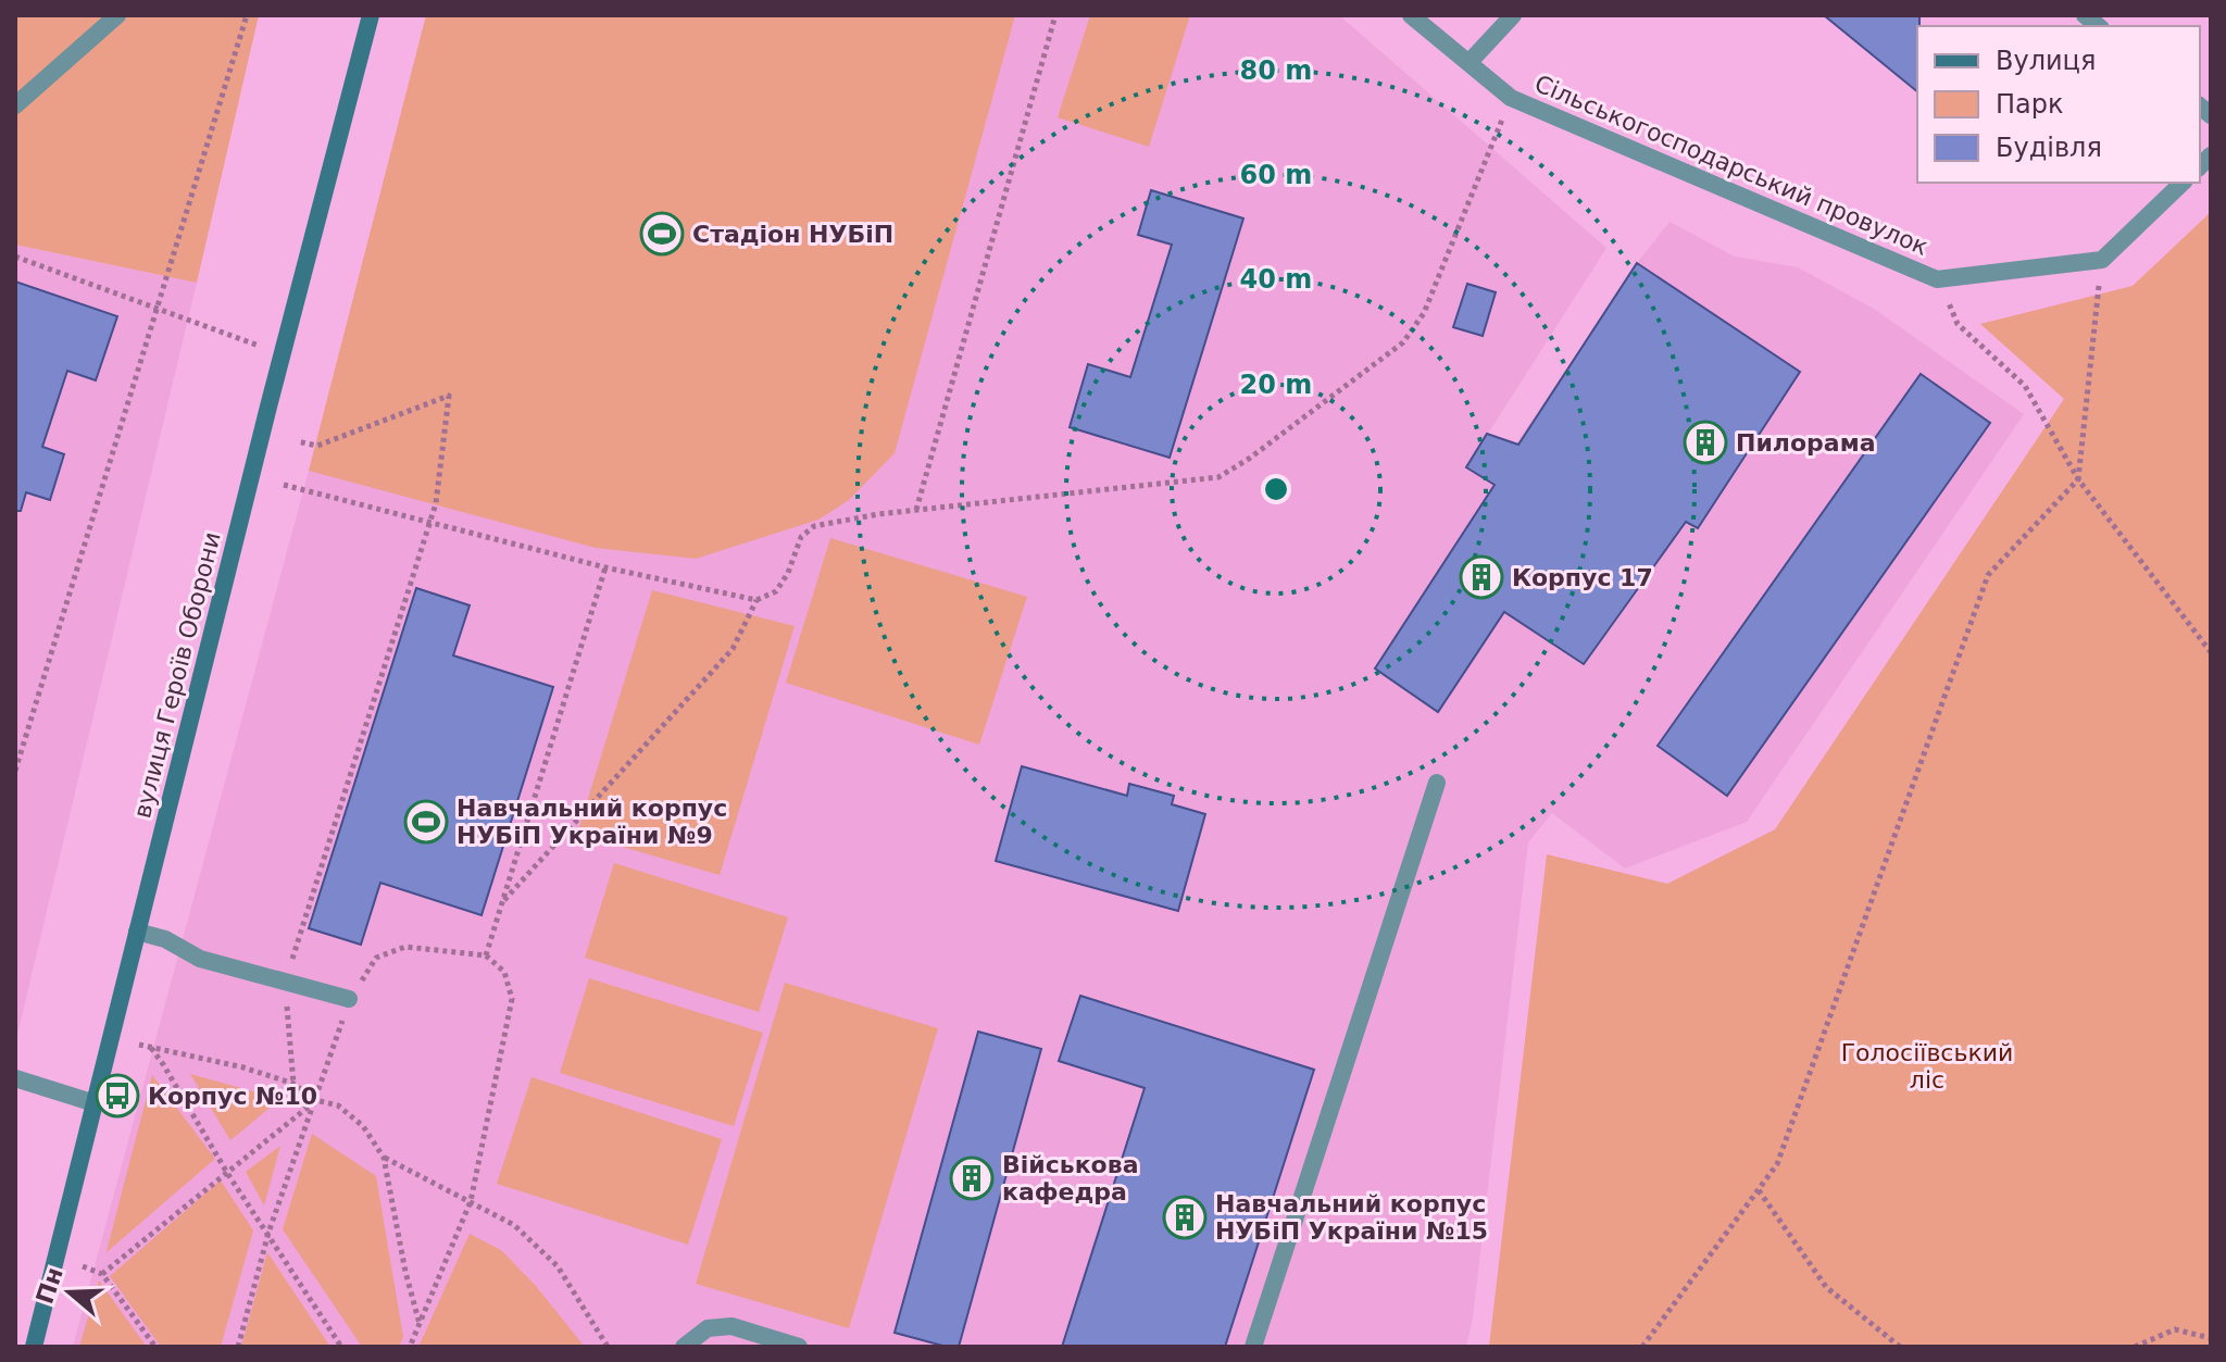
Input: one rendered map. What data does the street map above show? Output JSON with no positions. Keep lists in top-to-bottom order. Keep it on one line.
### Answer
{"streets":{"street":["Сільськогосподарський провулок","вулиця Героїв Оборони"]},"parks":["Голосіївський ліс"],"places":{"sports":["Стадіон НУБіП","Навчальний корпус НУБіП України №9"],"building":["Пилорама","Корпус 17","Військова кафедра","Навчальний корпус НУБіП України №15"],"bus stop":["Корпус №10"]},"legend":["Вулиця","Парк","Будівля"],"north":"left","rings":["80 m","60 m","40 m","20 m"]}
